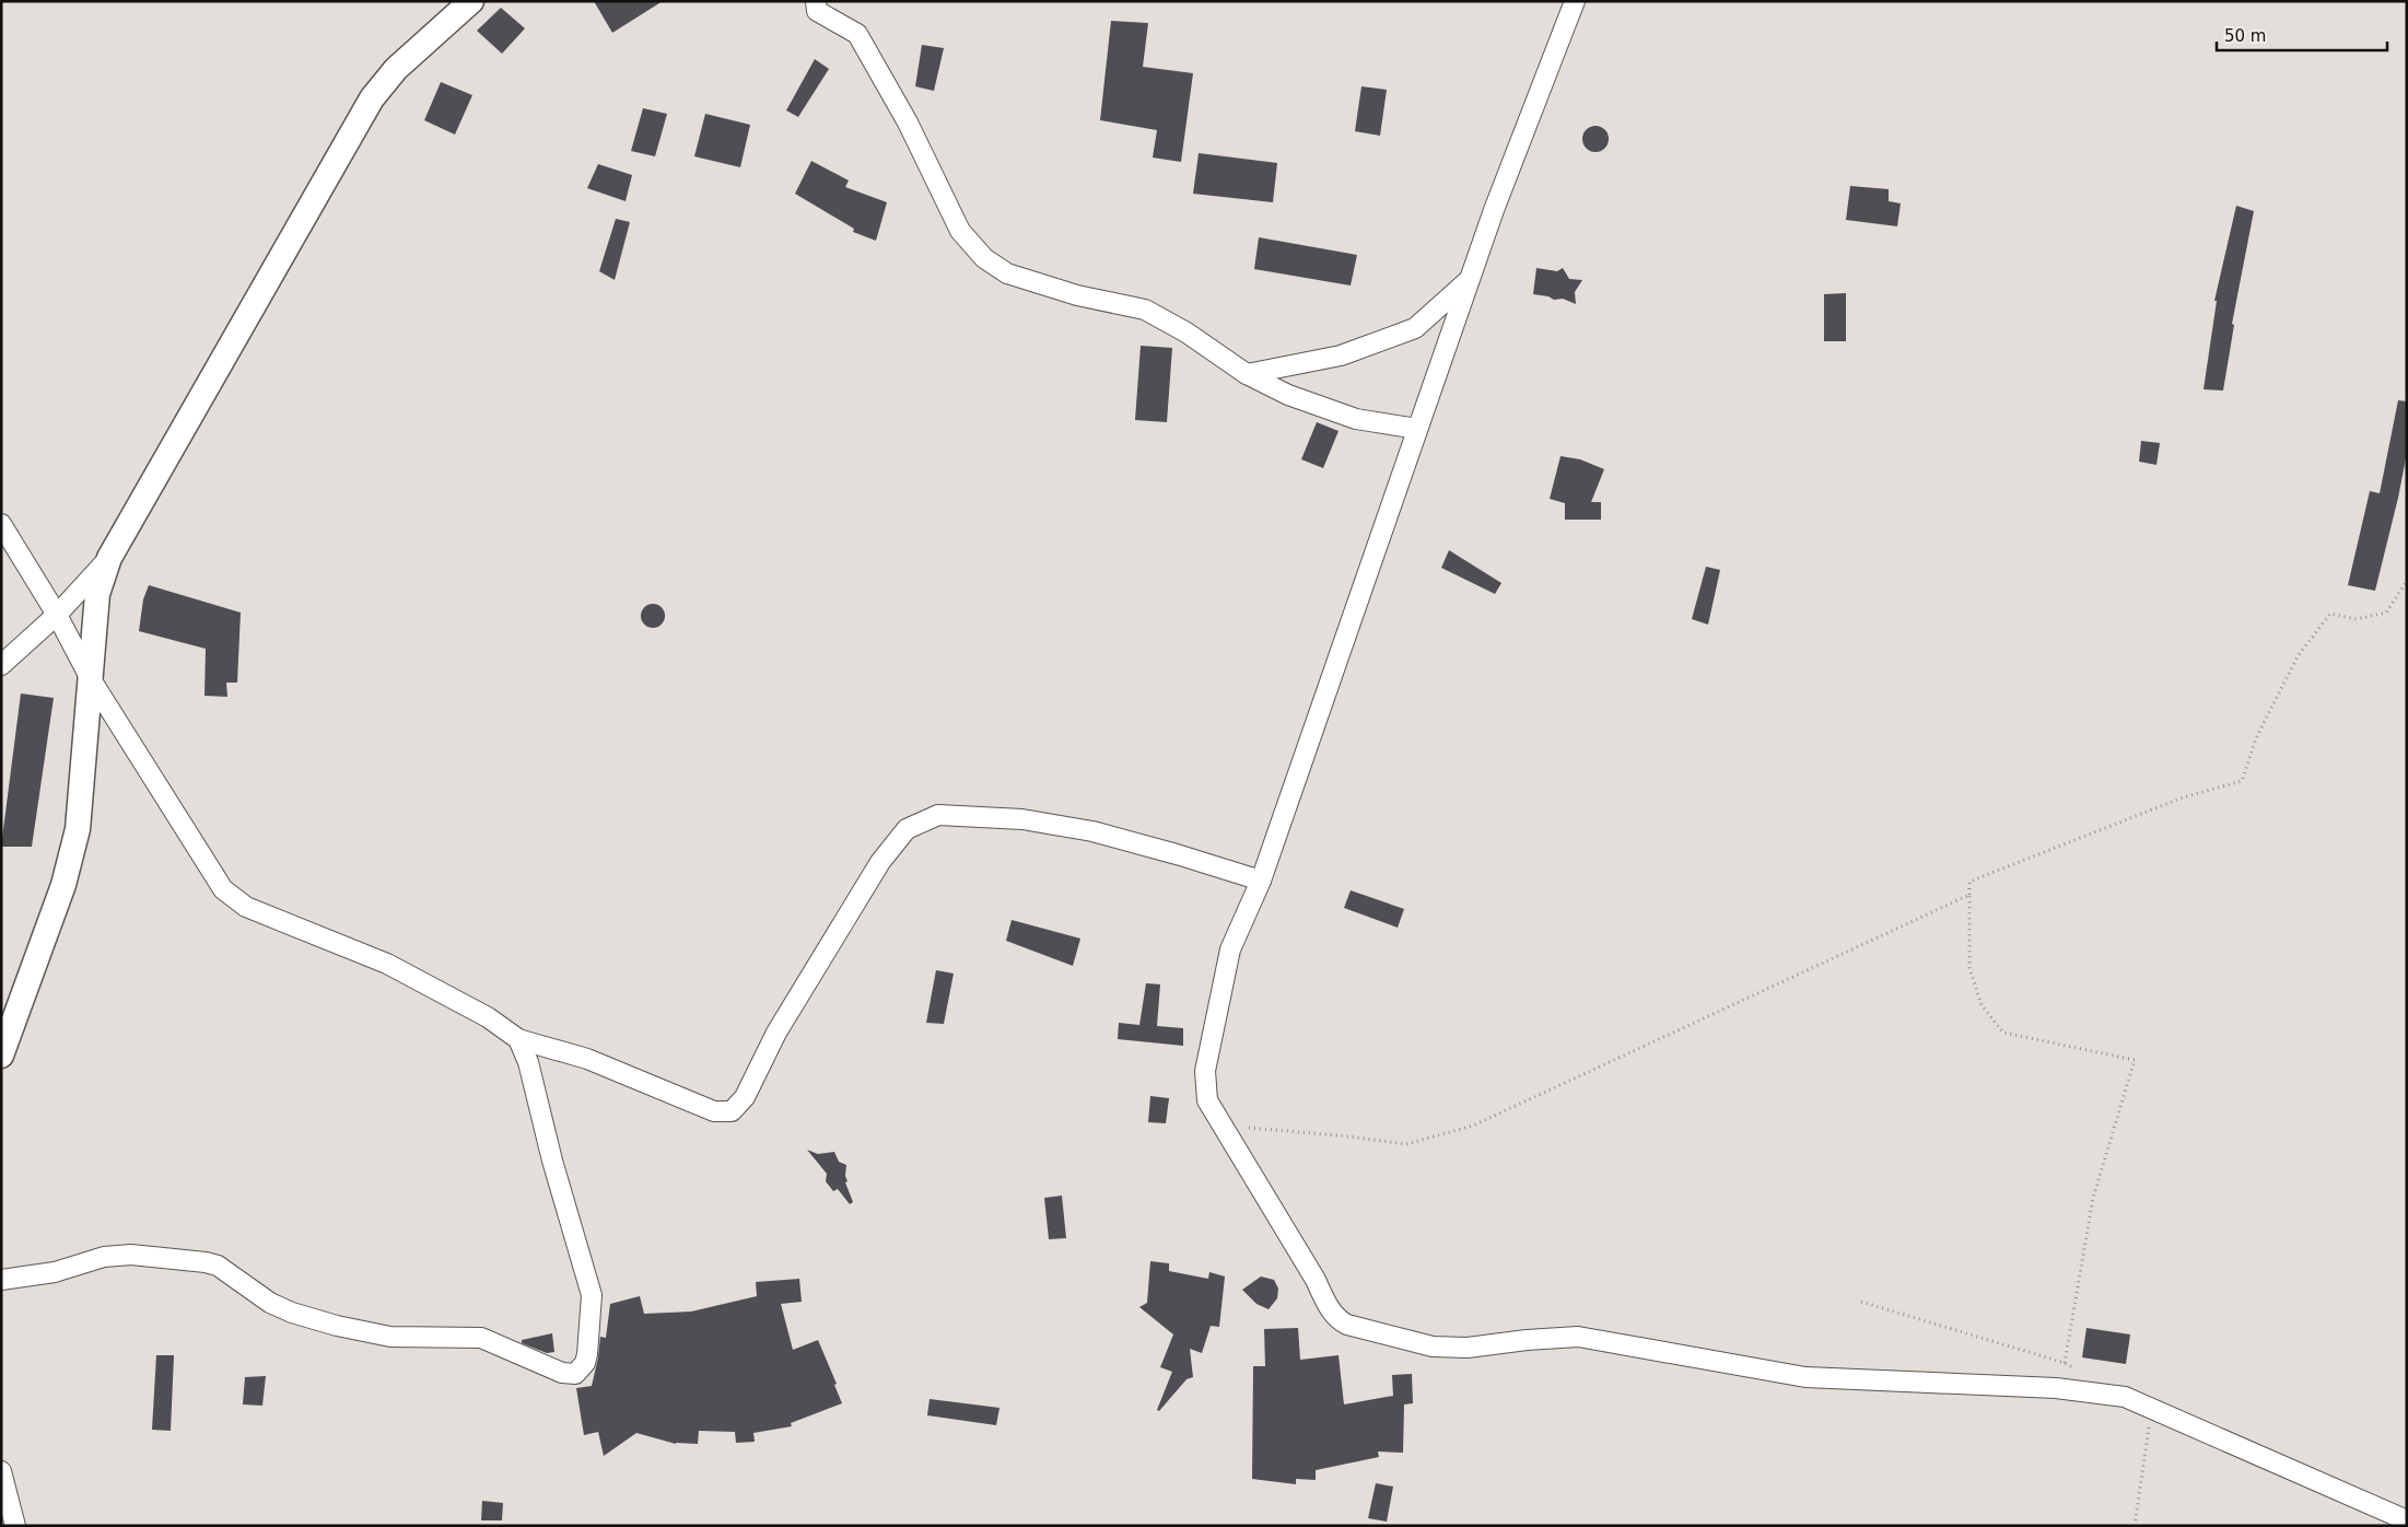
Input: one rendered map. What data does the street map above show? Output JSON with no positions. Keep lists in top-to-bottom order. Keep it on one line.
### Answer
{"scale_bar":"50 m"}
